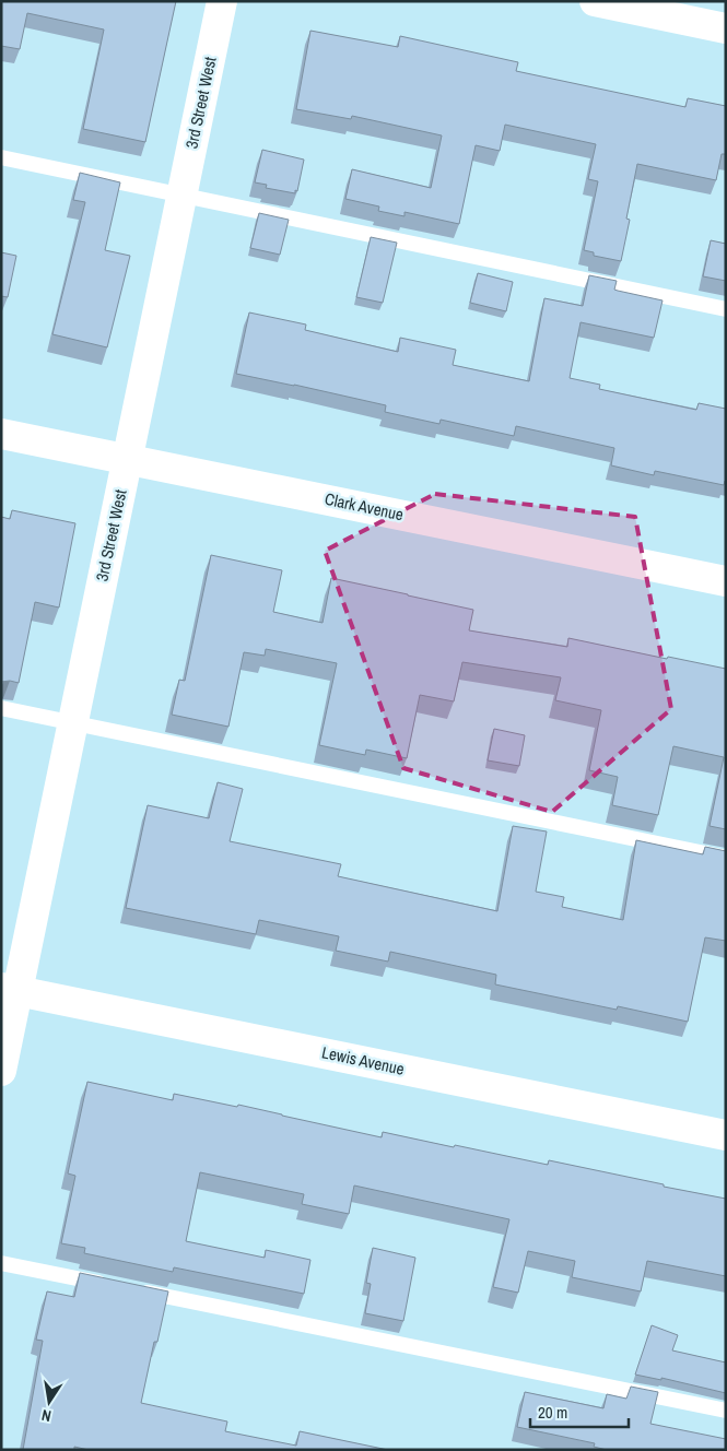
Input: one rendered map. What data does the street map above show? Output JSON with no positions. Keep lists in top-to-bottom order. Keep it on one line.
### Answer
{"streets":{"street":["3rd Street West","Clark Avenue","Lewis Avenue"]},"crossings":[["3rd Street West","Clark Avenue"],["3rd Street West","Lewis Avenue"]],"scale_bar":"20 m","north":"bottom"}
